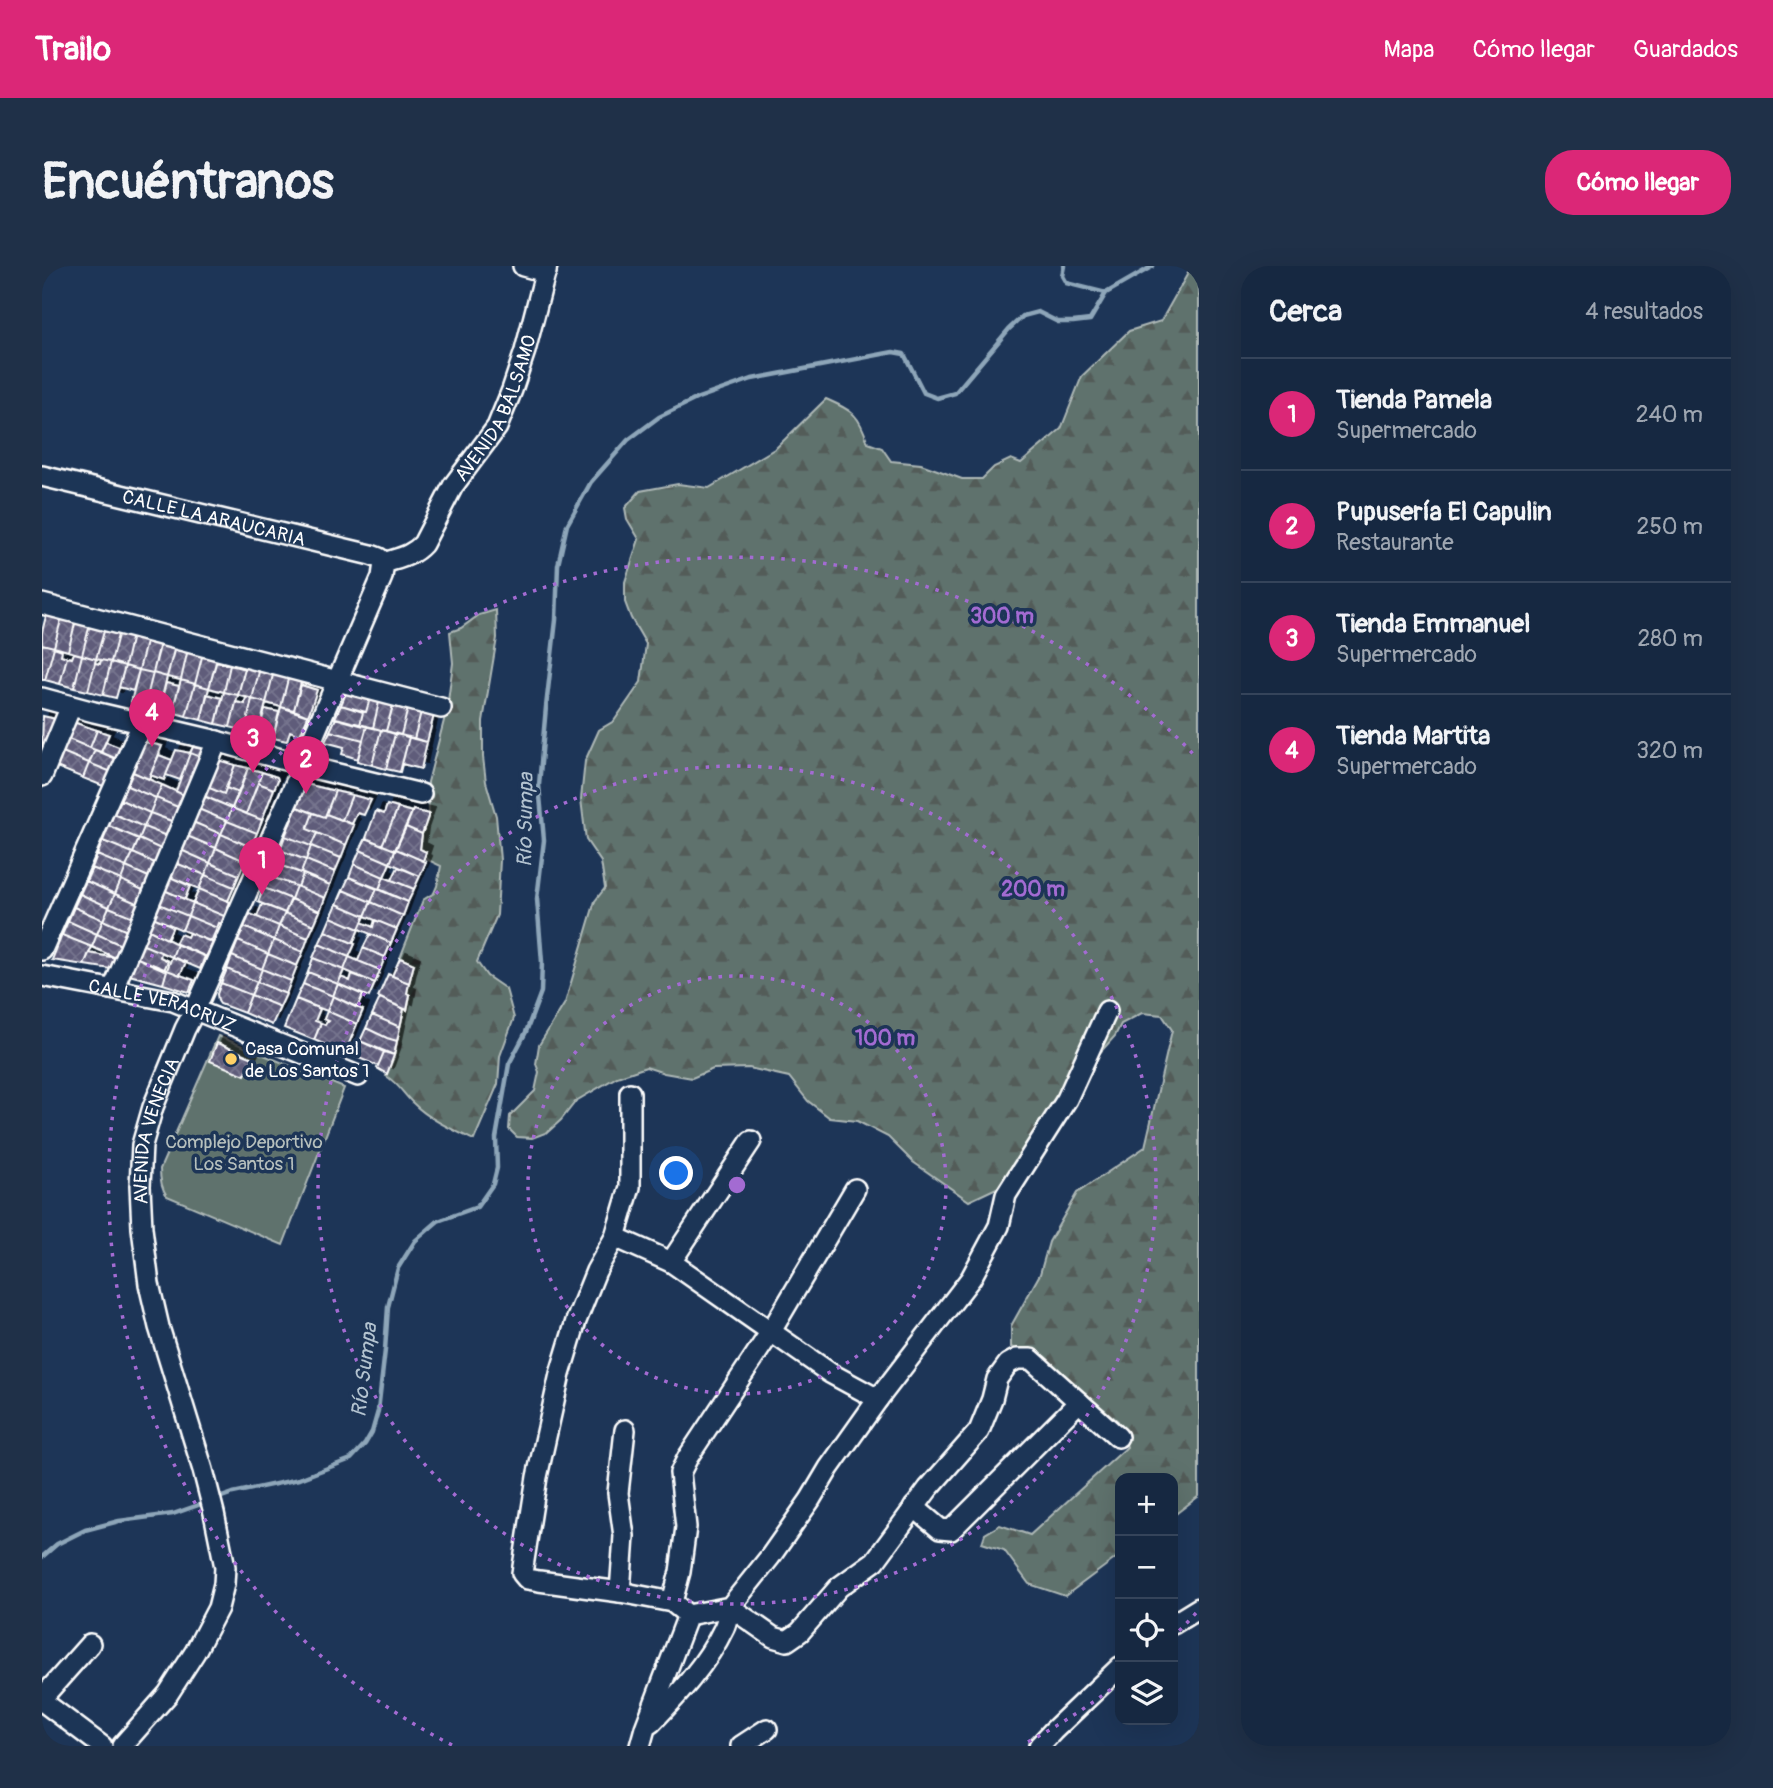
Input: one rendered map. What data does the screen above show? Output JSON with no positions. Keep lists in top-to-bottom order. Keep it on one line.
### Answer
{"streets":{"street":["AVENIDA BÁLSAMO","CALLE LA ARAUCARIA","CALLE VERACRUZ","AVENIDA VENECIA"]},"crossings":[["AVENIDA BÁLSAMO","CALLE LA ARAUCARIA"],["AVENIDA BÁLSAMO","AVENIDA VENECIA"],["CALLE LA ARAUCARIA","AVENIDA VENECIA"],["CALLE VERACRUZ","AVENIDA VENECIA"]],"water":["Río Sumpa"],"parks":["Complejo Deportivo Los Santos 1"],"places":["Casa Comunal de Los Santos 1"],"page":{"header":"Trailo","nav":["Mapa","Cómo llegar","Guardados"],"buttons":"Cómo llegar","title":"Encuéntranos","heading":["Cerca","4 resultados"],"list":[{"mark":"1","name":"Tienda Pamela","note":"Supermercado","value":"240 m"},{"mark":"2","name":"Pupusería El Capulin","note":"Restaurante","value":"250 m"},{"mark":"3","name":"Tienda Emmanuel","note":"Supermercado","value":"280 m"},{"mark":"4","name":"Tienda Martita","note":"Supermercado","value":"320 m"}],"pins":["4","3","2","1"],"map_buttons":["+","−"]},"rings":["300 m","200 m","100 m"]}
